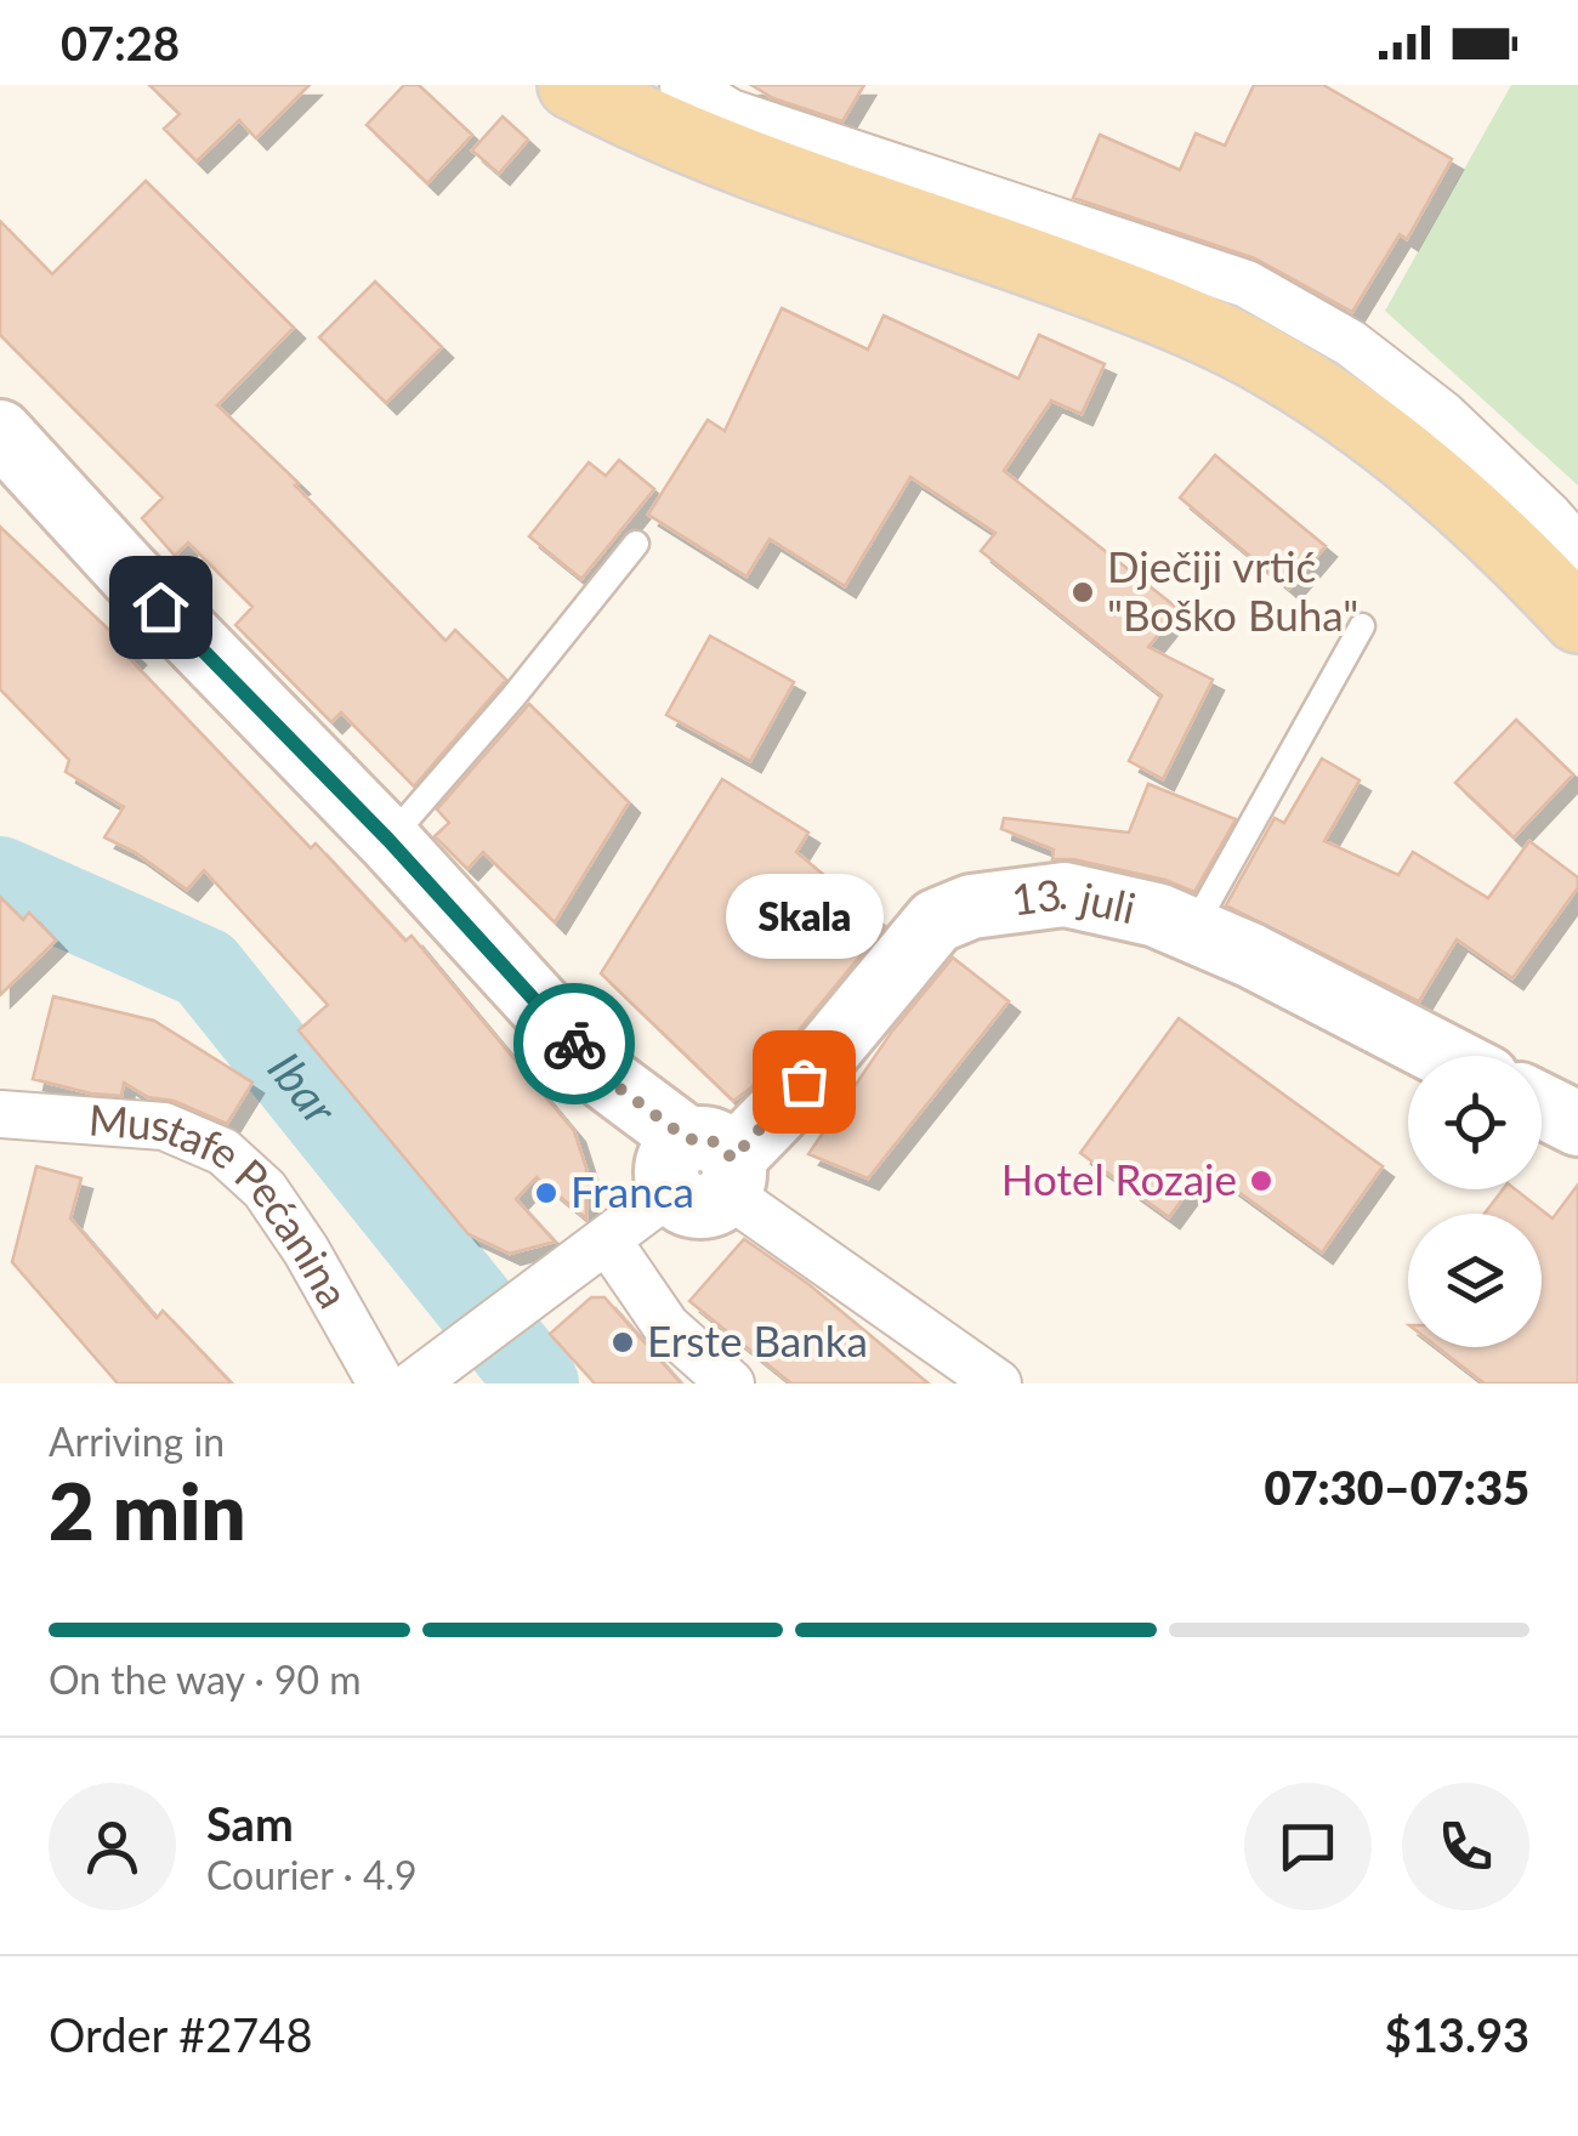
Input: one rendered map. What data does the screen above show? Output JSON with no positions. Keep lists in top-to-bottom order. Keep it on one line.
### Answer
{"streets":{"street":["13. juli","Mustafe Pećanina"]},"water":["Ibar"],"places":["Dječiji vrtić \"Boško Buha\"","Skala","Hotel Rozaje","Franca","Erste Banka"],"page":{"status":"07:28","bubble":"Skala","heading":["2 min","Arriving in","07:30–07:35"],"panel":["Sam","Courier · 4.9","Order #2748","$13.93"],"bar":"On the way · 90 m"}}
